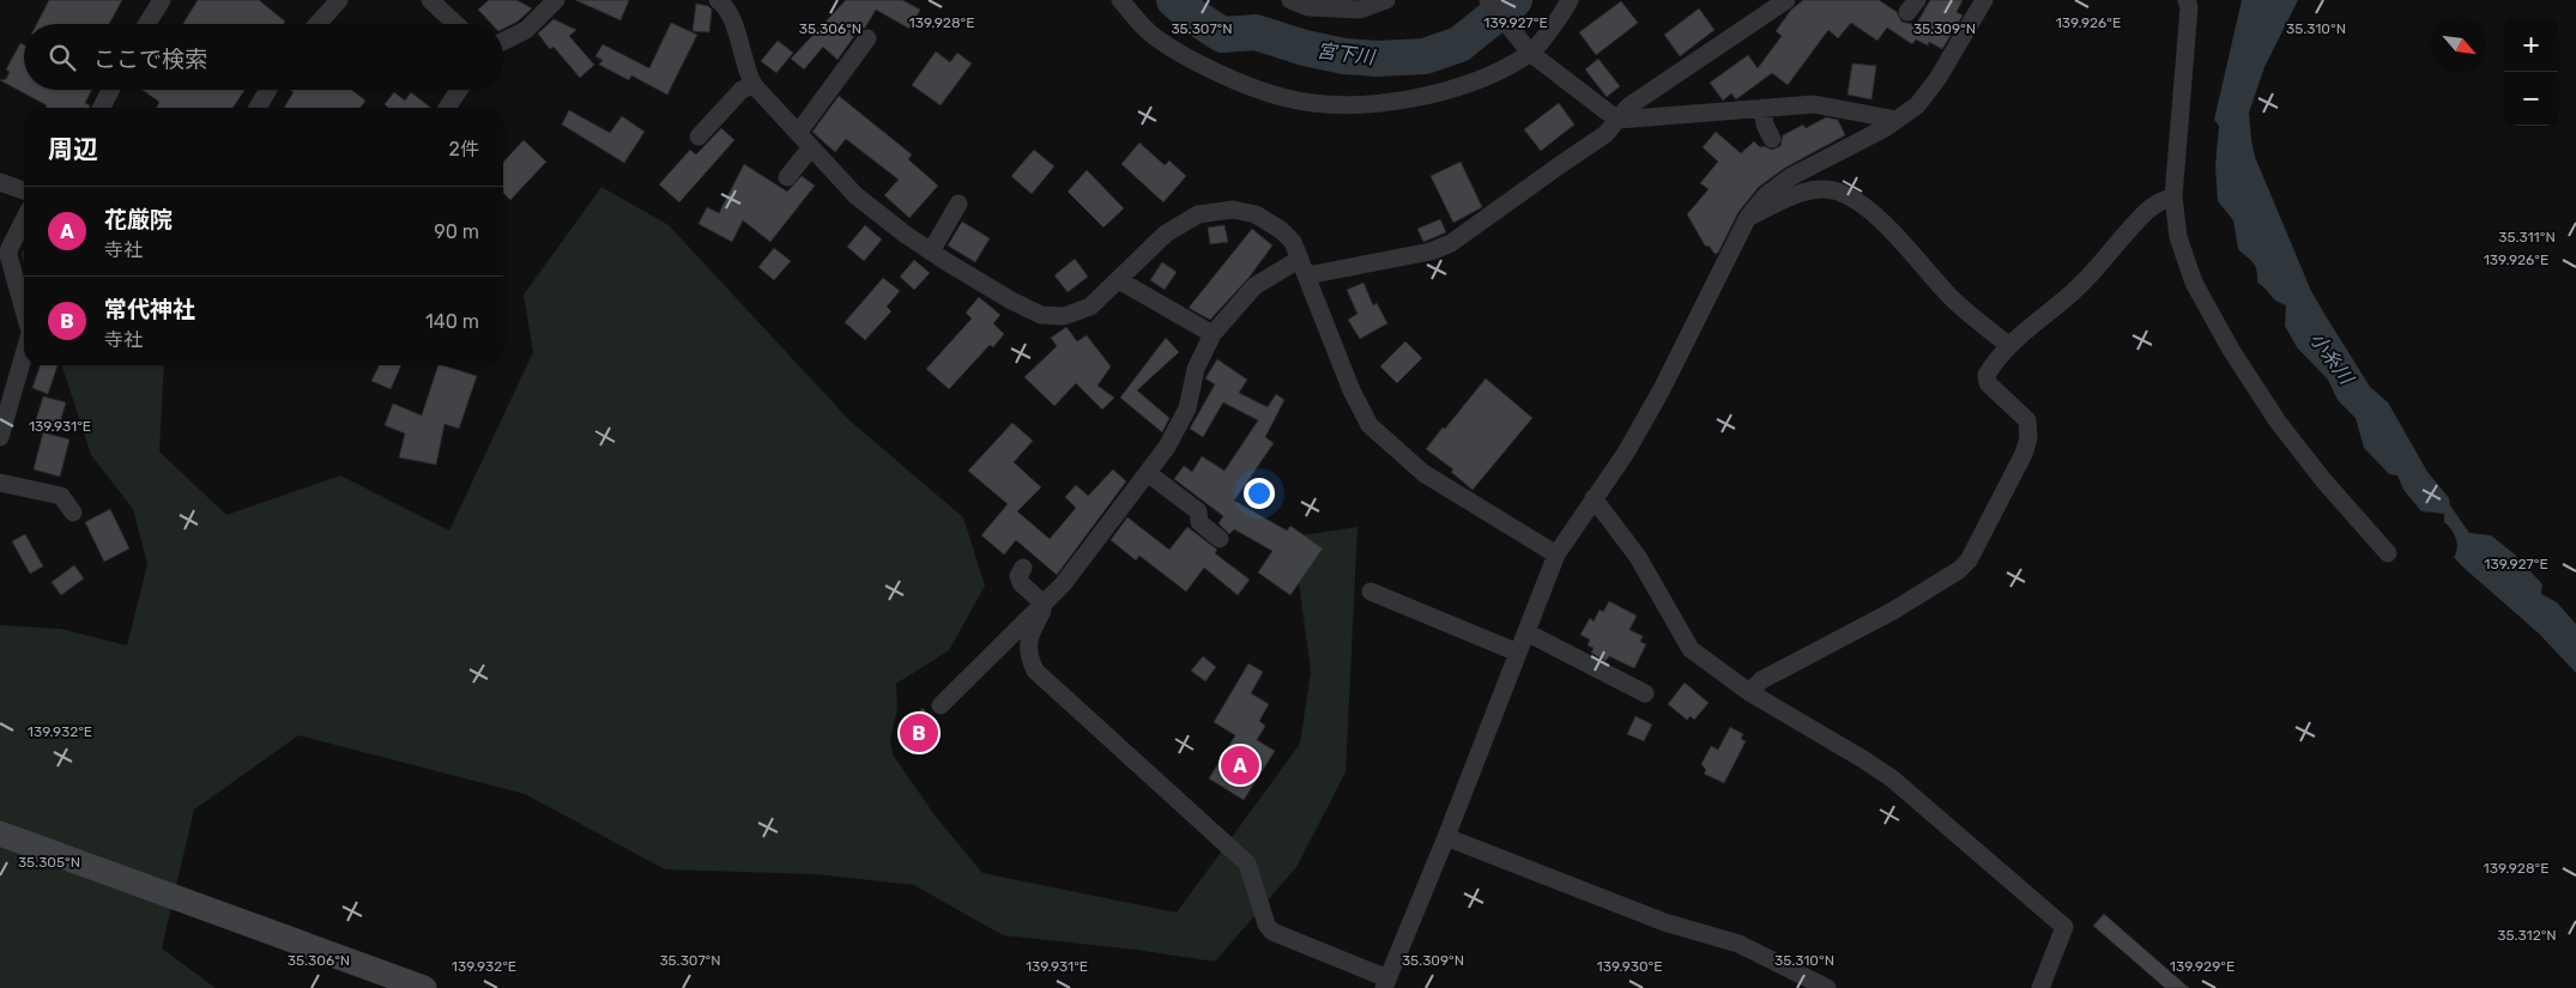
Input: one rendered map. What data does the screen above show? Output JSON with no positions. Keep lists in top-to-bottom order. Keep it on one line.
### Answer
{"water":["宮下川","小糸川"],"north":"bottom right","page":{"map_buttons":["+","−"],"search":"ここで検索","heading":["周辺","2件"],"list":[{"mark":"A","name":"花厳院","note":"寺社","value":"90 m"},{"mark":"B","name":"常代神社","note":"寺社","value":"140 m"}],"pins":["B","A"]},"coordinates":["139.928°E","139.927°E","139.926°E","35.306°N","35.307°N","35.309°N","35.310°N","35.311°N","139.931°E","139.932°E","35.305°N","35.312°N","139.930°E","139.929°E"]}
